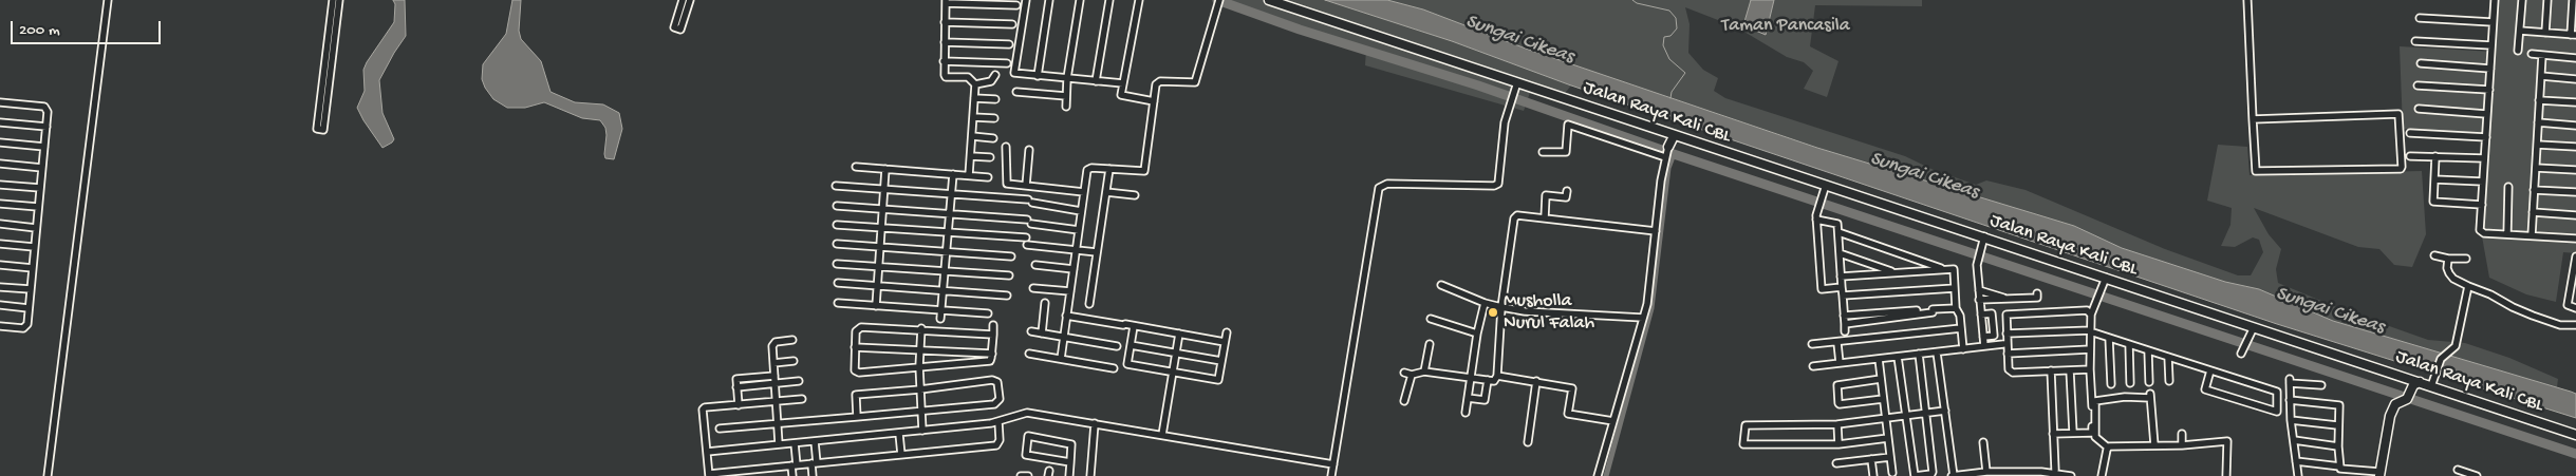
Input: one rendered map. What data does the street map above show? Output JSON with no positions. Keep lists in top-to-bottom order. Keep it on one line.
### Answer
{"streets":{"main road":["Jalan Raya Kali CBL"]},"water":["Sungai Cikeas"],"parks":["Taman Pancasila"],"places":["Musholla Nurul Falah"],"scale_bar":"200 m"}
